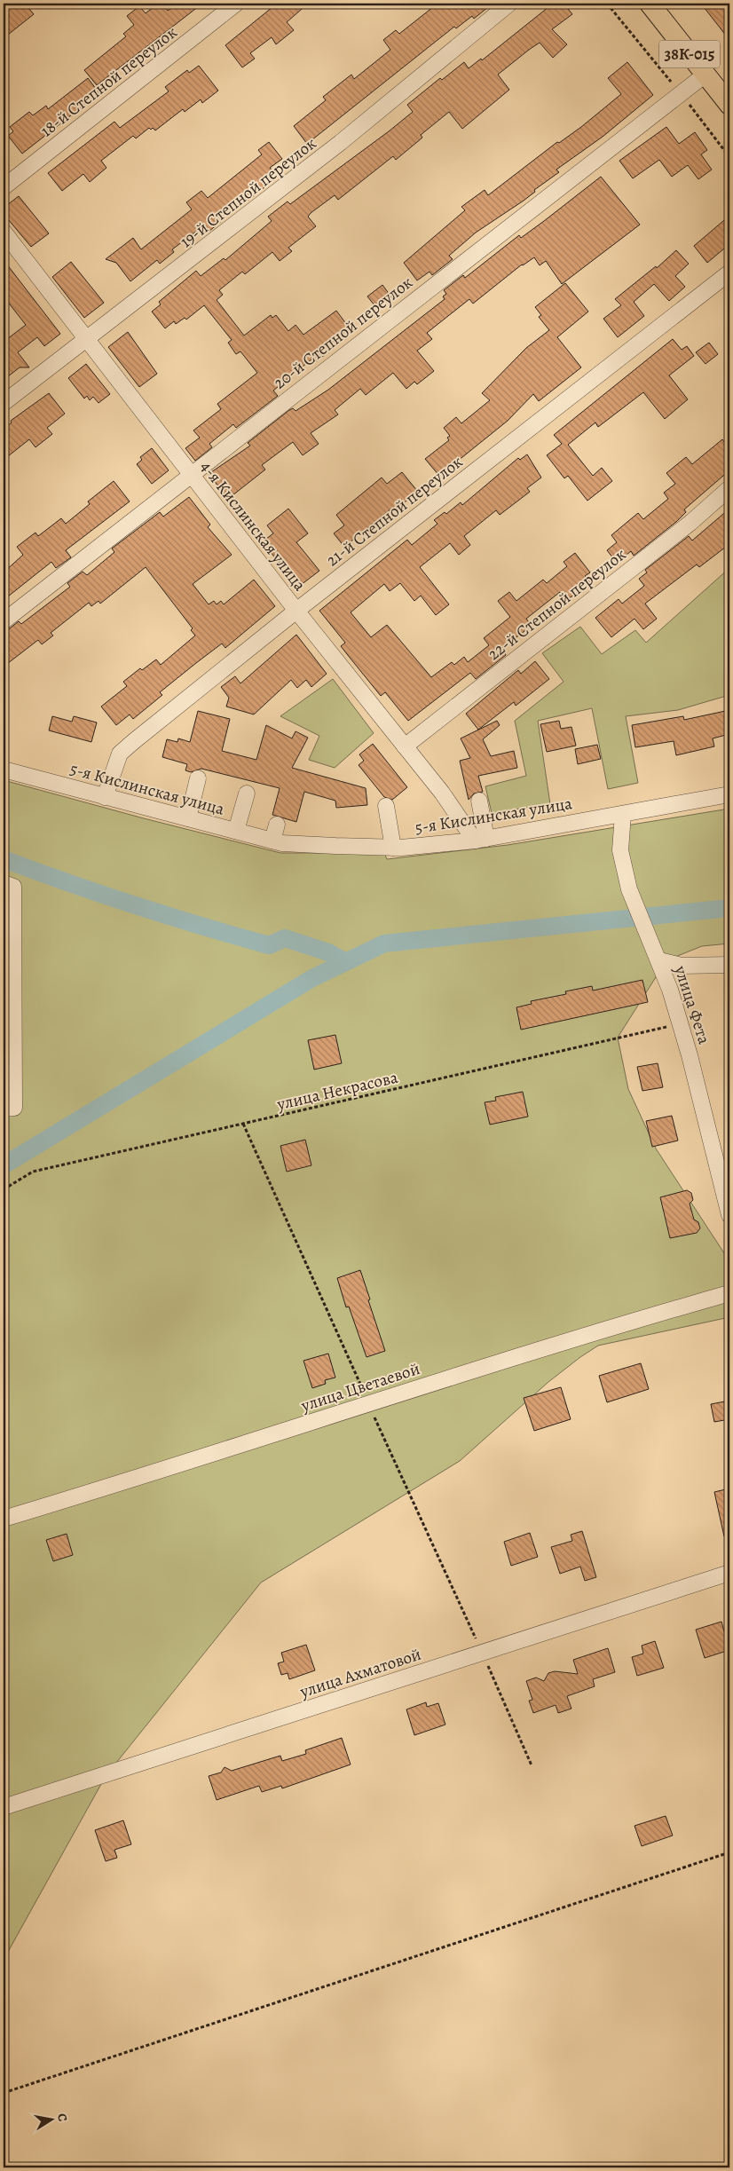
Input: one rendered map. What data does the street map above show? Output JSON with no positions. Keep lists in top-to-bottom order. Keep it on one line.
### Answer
{"streets":{"main road":["38К-015"],"street":["18-й Степной переулок","19-й Степной переулок","20-й Степной переулок","21-й Степной переулок","4-я Кислинская улица","22-й Степной переулок","5-я Кислинская улица","улица Фета","улица Цветаевой","улица Ахматовой"],"path":["улица Некрасова"]},"crossings":[["38К-015","20-й Степной переулок"],["19-й Степной переулок","4-я Кислинская улица"],["20-й Степной переулок","4-я Кислинская улица"],["21-й Степной переулок","4-я Кислинская улица"],["21-й Степной переулок","5-я Кислинская улица"],["4-я Кислинская улица","22-й Степной переулок"],["4-я Кислинская улица","5-я Кислинская улица"],["5-я Кислинская улица","улица Фета"],["улица Фета","улица Некрасова"]],"north":"right"}
